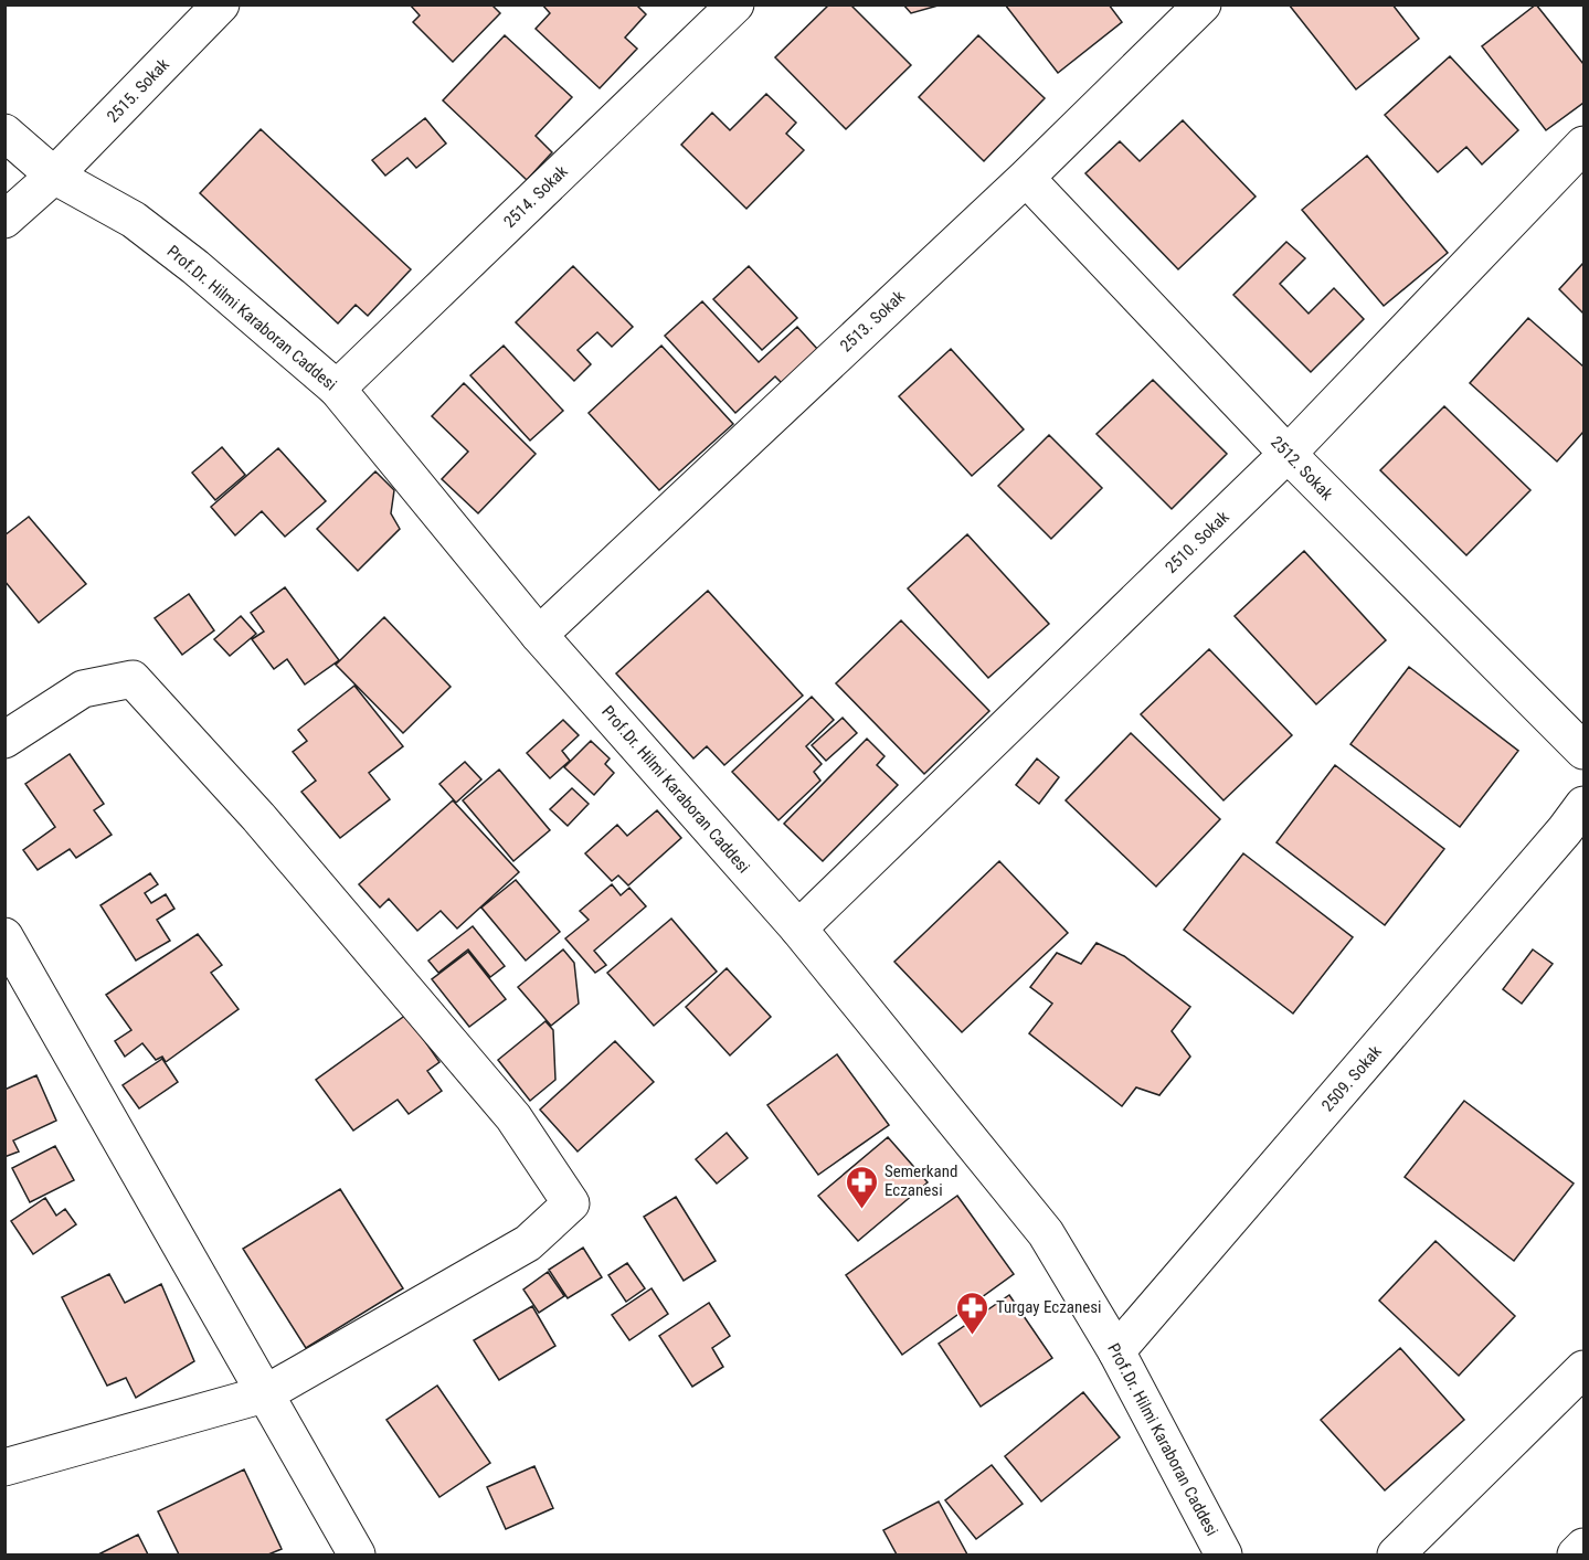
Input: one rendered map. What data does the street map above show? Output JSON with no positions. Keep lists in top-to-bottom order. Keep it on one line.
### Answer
{"streets":{"street":["2515. Sokak","2514. Sokak","Prof.Dr. Hilmi Karaboran Caddesi","2513. Sokak","2512. Sokak","2510. Sokak","2509. Sokak"]},"crossings":[["2515. Sokak","Prof.Dr. Hilmi Karaboran Caddesi"],["2514. Sokak","Prof.Dr. Hilmi Karaboran Caddesi"],["Prof.Dr. Hilmi Karaboran Caddesi","2513. Sokak"],["Prof.Dr. Hilmi Karaboran Caddesi","2510. Sokak"],["Prof.Dr. Hilmi Karaboran Caddesi","2509. Sokak"],["2513. Sokak","2512. Sokak"],["2512. Sokak","2510. Sokak"]],"places":{"pharmacy":["Semerkand Eczanesi","Turgay Eczanesi"]}}
